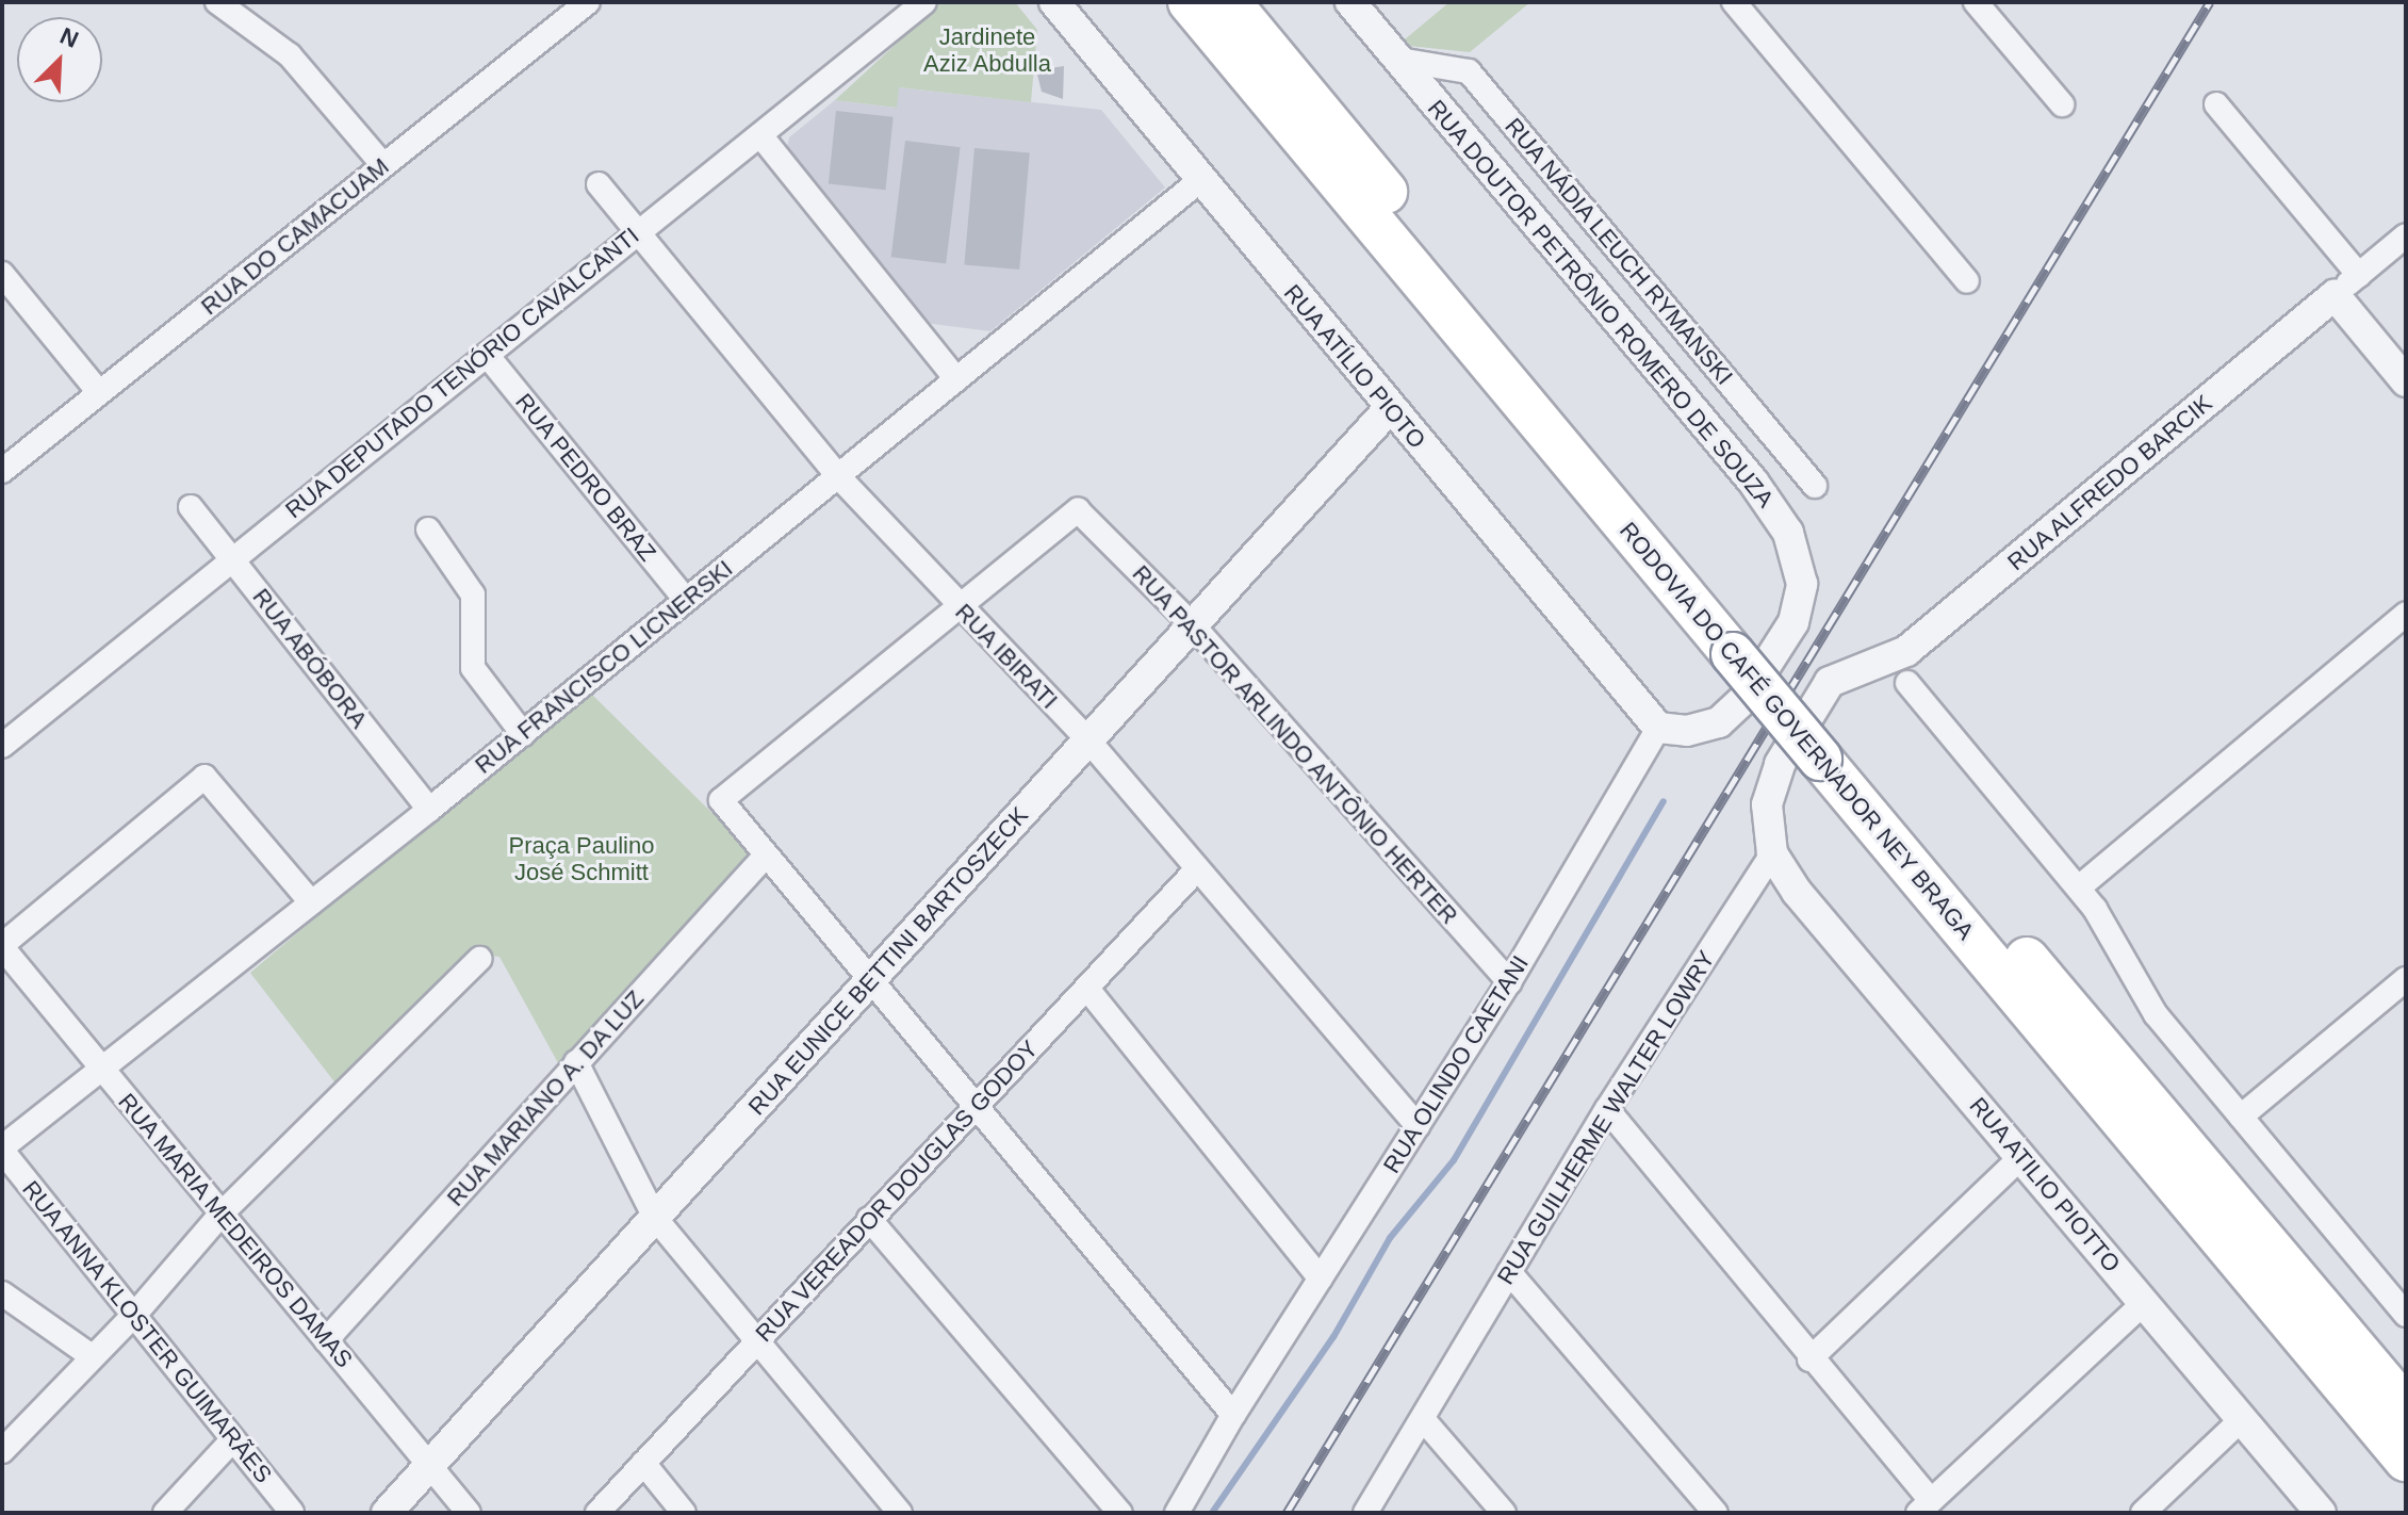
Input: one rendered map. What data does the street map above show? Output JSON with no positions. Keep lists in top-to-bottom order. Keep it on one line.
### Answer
{"streets":{"highway":["RODOVIA DO CAFÉ GOVERNADOR NEY BRAGA"],"street":["RUA DO CAMACUAM","RUA NÁDIA LEUCH RYMANSKI","RUA DOUTOR PETRÔNIO ROMERO DE SOUZA","RUA ATÍLIO PIOTO","RUA DEPUTADO TENÓRIO CAVALCANTI","RUA PEDRO BRAZ","RUA ALFREDO BARCIK","RUA IBIRATI","RUA ABÓBORA","RUA FRANCISCO LICNERSKI","RUA PASTOR ARLINDO ANTÔNIO HERTER","RUA EUNICE BETTINI BARTOSZECK","RUA OLINDO CAETANI","RUA MARIANO A. DA LUZ","RUA GUILHERME WALTER LOWRY","RUA ATILIO PIOTTO","RUA VEREADOR DOUGLAS GODOY","RUA MARIA MEDEIROS DAMAS","RUA ANNA KLOSTER GUIMARÃES"]},"crossings":[["RUA NÁDIA LEUCH RYMANSKI","RUA DOUTOR PETRÔNIO ROMERO DE SOUZA"],["RUA DOUTOR PETRÔNIO ROMERO DE SOUZA","RODOVIA DO CAFÉ GOVERNADOR NEY BRAGA"],["RUA ATÍLIO PIOTO","RUA FRANCISCO LICNERSKI"],["RUA ATÍLIO PIOTO","RUA EUNICE BETTINI BARTOSZECK"],["RUA ATÍLIO PIOTO","RUA OLINDO CAETANI"],["RUA DEPUTADO TENÓRIO CAVALCANTI","RUA PEDRO BRAZ"],["RUA DEPUTADO TENÓRIO CAVALCANTI","RUA IBIRATI"],["RUA DEPUTADO TENÓRIO CAVALCANTI","RUA ABÓBORA"],["RUA PEDRO BRAZ","RUA FRANCISCO LICNERSKI"],["RUA ALFREDO BARCIK","RODOVIA DO CAFÉ GOVERNADOR NEY BRAGA"],["RUA IBIRATI","RUA FRANCISCO LICNERSKI"],["RUA IBIRATI","RUA PASTOR ARLINDO ANTÔNIO HERTER"],["RUA IBIRATI","RUA EUNICE BETTINI BARTOSZECK"],["RUA IBIRATI","RUA OLINDO CAETANI"],["RUA IBIRATI","RUA VEREADOR DOUGLAS GODOY"],["RUA ABÓBORA","RUA FRANCISCO LICNERSKI"],["RUA FRANCISCO LICNERSKI","RUA MARIA MEDEIROS DAMAS"],["RUA FRANCISCO LICNERSKI","RUA ANNA KLOSTER GUIMARÃES"],["RUA PASTOR ARLINDO ANTÔNIO HERTER","RUA EUNICE BETTINI BARTOSZECK"],["RUA PASTOR ARLINDO ANTÔNIO HERTER","RUA OLINDO CAETANI"],["RUA EUNICE BETTINI BARTOSZECK","RUA MARIA MEDEIROS DAMAS"],["RUA MARIANO A. DA LUZ","RUA MARIA MEDEIROS DAMAS"],["RUA GUILHERME WALTER LOWRY","RUA ATILIO PIOTTO"]],"parks":["Jardinete Aziz Abdulla","Praça Paulino José Schmitt"],"north":"top right"}
